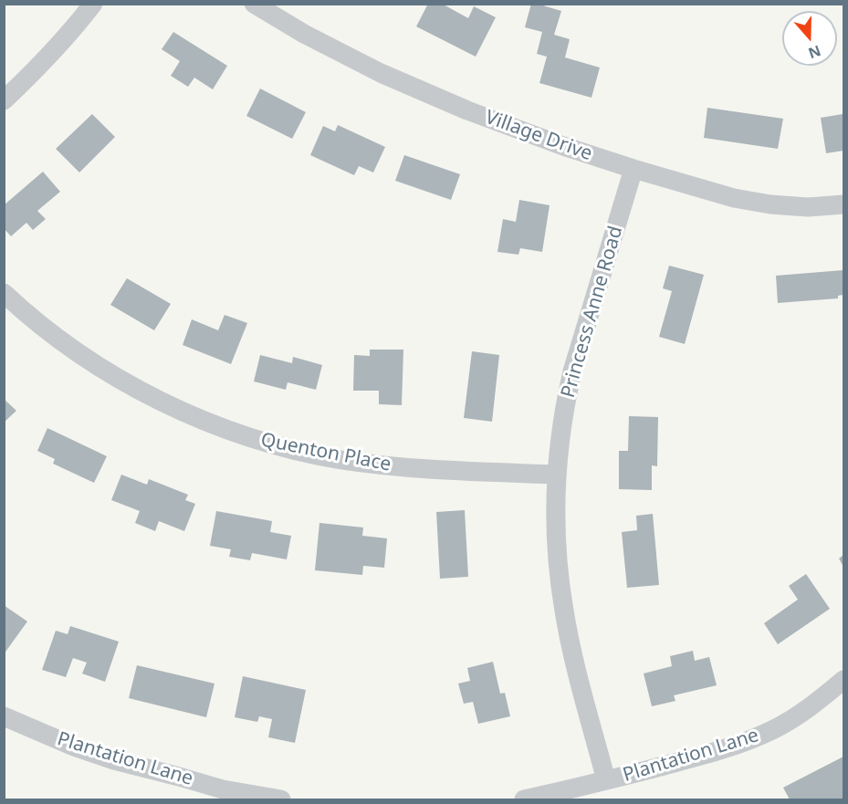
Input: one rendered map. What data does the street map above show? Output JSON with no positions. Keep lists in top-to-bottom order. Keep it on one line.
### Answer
{"streets":{"street":["Village Drive","Princess Anne Road","Quenton Place","Plantation Lane"]},"crossings":[["Village Drive","Princess Anne Road"],["Princess Anne Road","Quenton Place"],["Princess Anne Road","Plantation Lane"]],"north":"bottom"}
